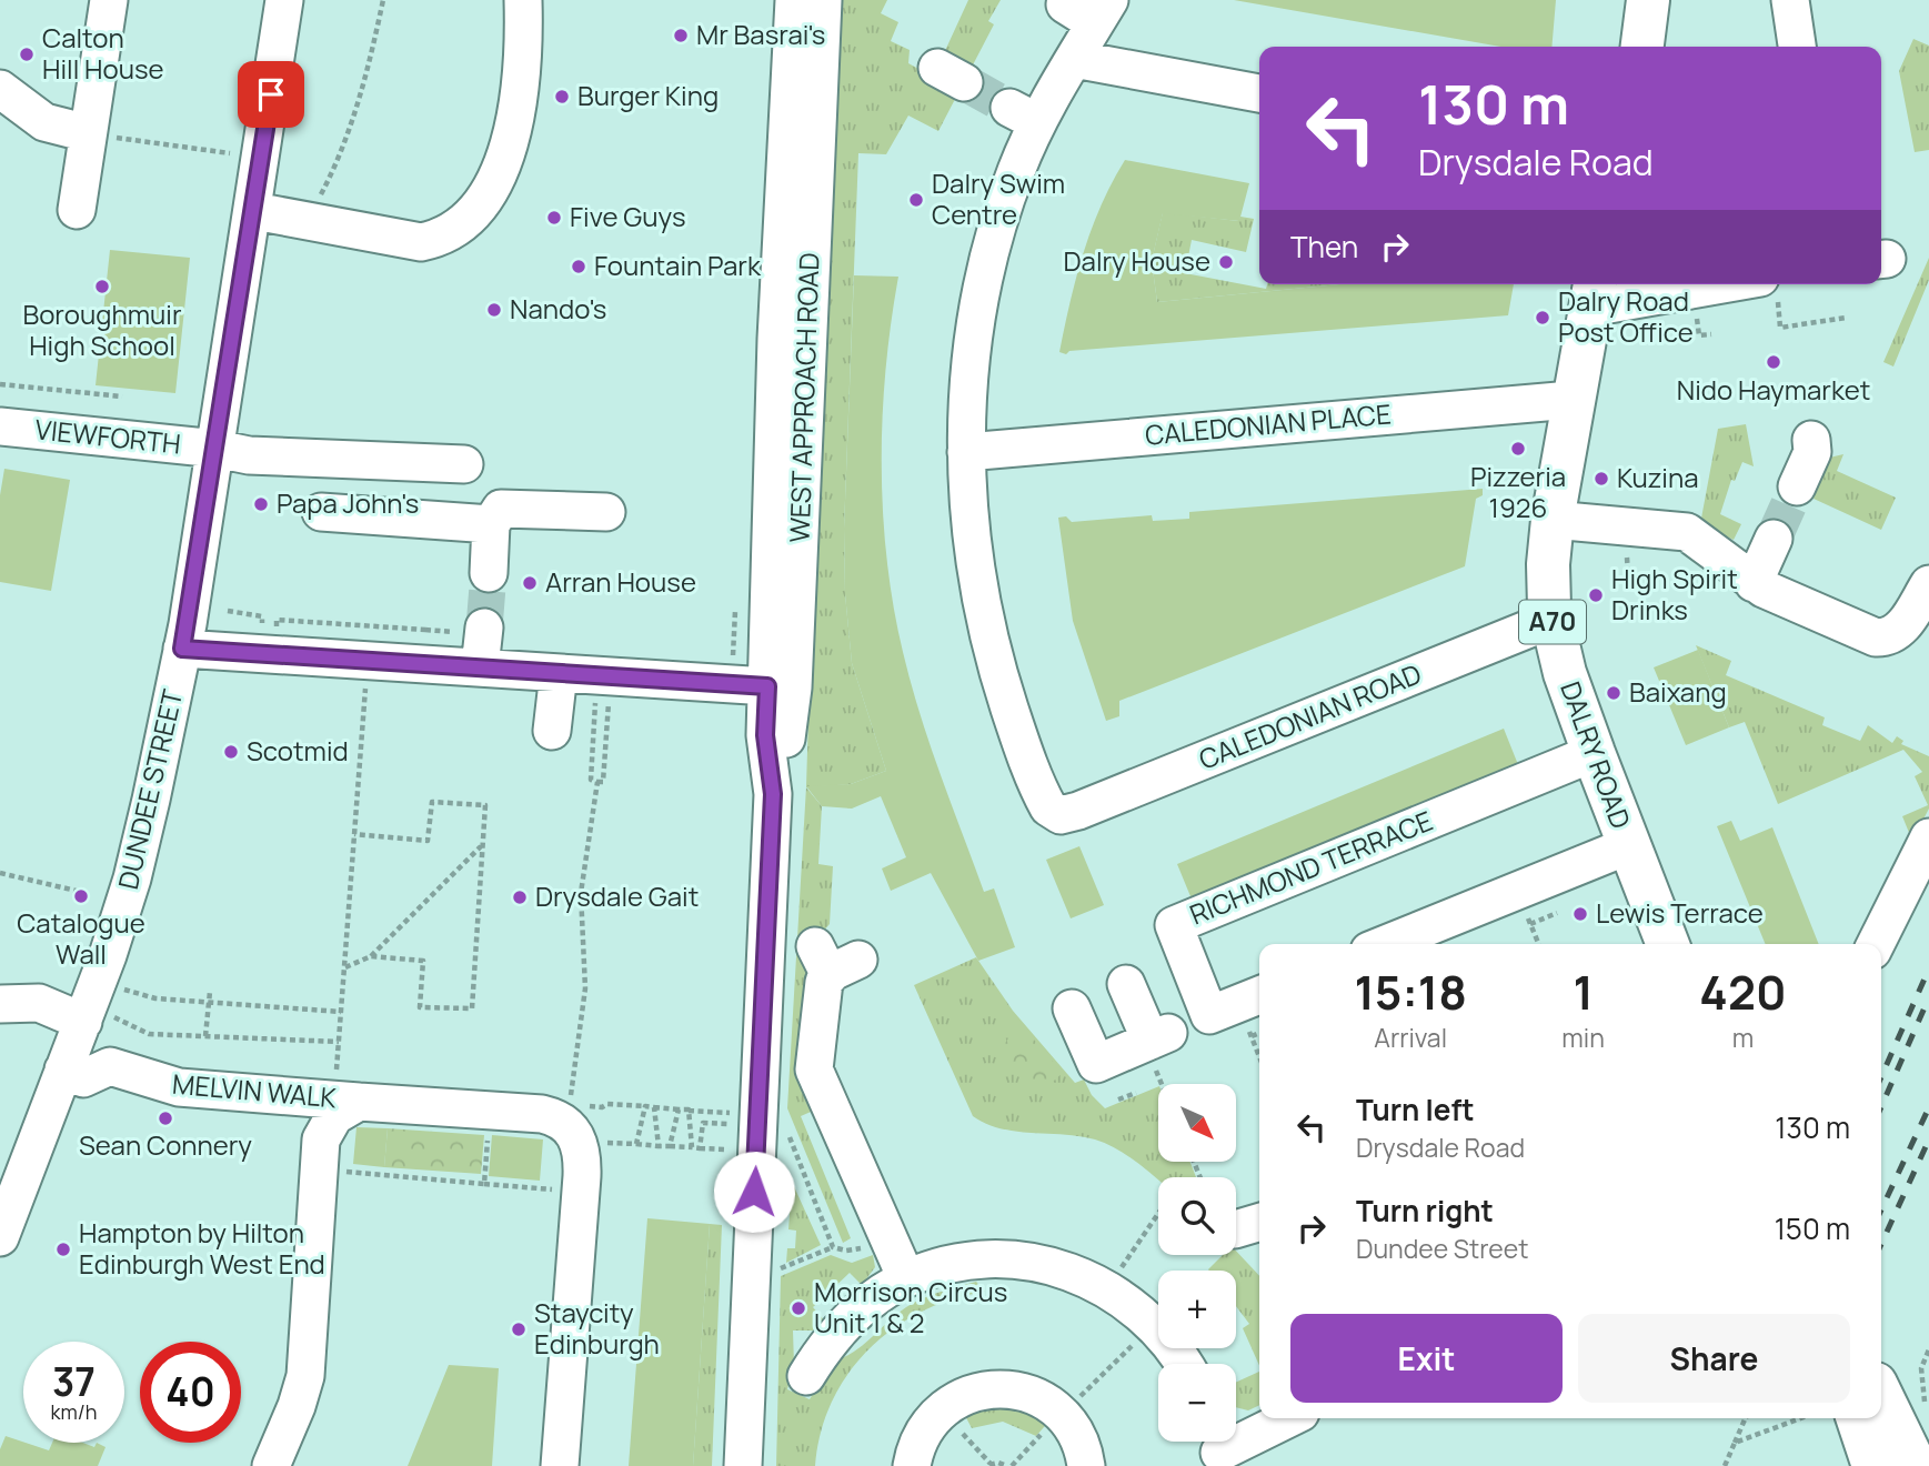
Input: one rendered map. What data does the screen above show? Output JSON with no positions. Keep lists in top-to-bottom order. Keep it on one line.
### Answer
{"streets":{"main road":["A70","DALRY ROAD"],"street":["WEST APPROACH ROAD","CALEDONIAN PLACE","VIEWFORTH","CALEDONIAN ROAD","DUNDEE STREET","RICHMOND TERRACE","MELVIN WALK"]},"crossings":[["CALEDONIAN PLACE","CALEDONIAN ROAD"],["CALEDONIAN PLACE","DALRY ROAD"],["VIEWFORTH","DUNDEE STREET"],["CALEDONIAN ROAD","DALRY ROAD"],["DALRY ROAD","RICHMOND TERRACE"],["DUNDEE STREET","MELVIN WALK"]],"places":["Mr Basrai's","Calton Hill House","Burger King","Dalry Swim Centre","Five Guys","Dalry House","Fountain Park","Boroughmuir High School","Nando's","Dalry Road Post Office","Nido Haymarket","Pizzeria 1926","Kuzina","Papa John's","Arran House","High Spirit Drinks","Baixang","Scotmid","Catalogue Wall","Drysdale Gait","Lewis Terrace","Sean Connery","Hampton by Hilton Edinburgh West End","Morrison Circus Unit 1 & 2","Staycity Edinburgh"],"north":"bottom right","page":{"turn":["130 m","Drysdale Road"],"then":"Then","eta":["15:18","Arrival","1","min","420","m"],"list":[{"name":"Turn left","note":"Drysdale Road","value":"130 m"},{"name":"Turn right","note":"Dundee Street","value":"150 m"}],"map_buttons":["+","−"],"buttons":["Exit","Share"],"speed":"37 km/h","limit":"40"}}
